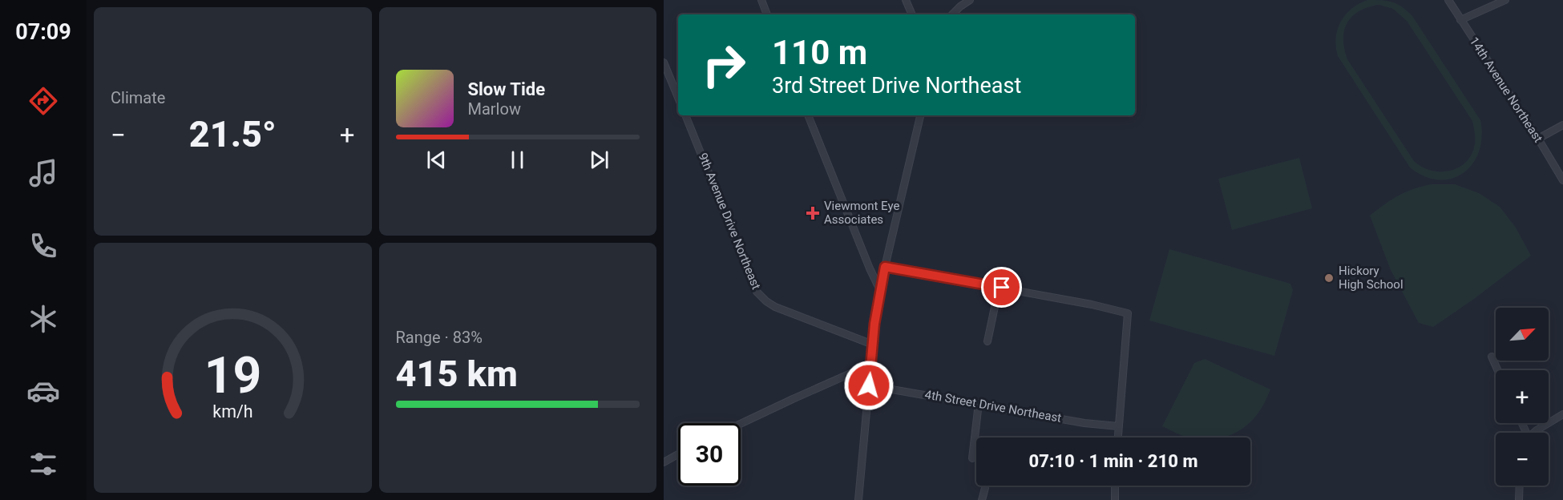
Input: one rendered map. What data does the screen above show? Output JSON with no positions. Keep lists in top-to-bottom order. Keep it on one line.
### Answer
{"streets":{"street":["14th Avenue Northeast","9th Avenue Drive Northeast","4th Street Drive Northeast"]},"places":{"health":["Viewmont Eye Associates"],"other":["Hickory High School"]},"north":"top right","page":{"tabs":"07:09","tile":["Climate",["Range · 83%","415 km"]],"turn":["110 m","3rd Street Drive Northeast"],"song":["Slow Tide","Marlow"],"heat":["−","21.5°","+"],"map_buttons":["+","−"],"limit":"30","trip":"07:10 · 1 min · 210 m","gauge":["19","km/h"]}}
